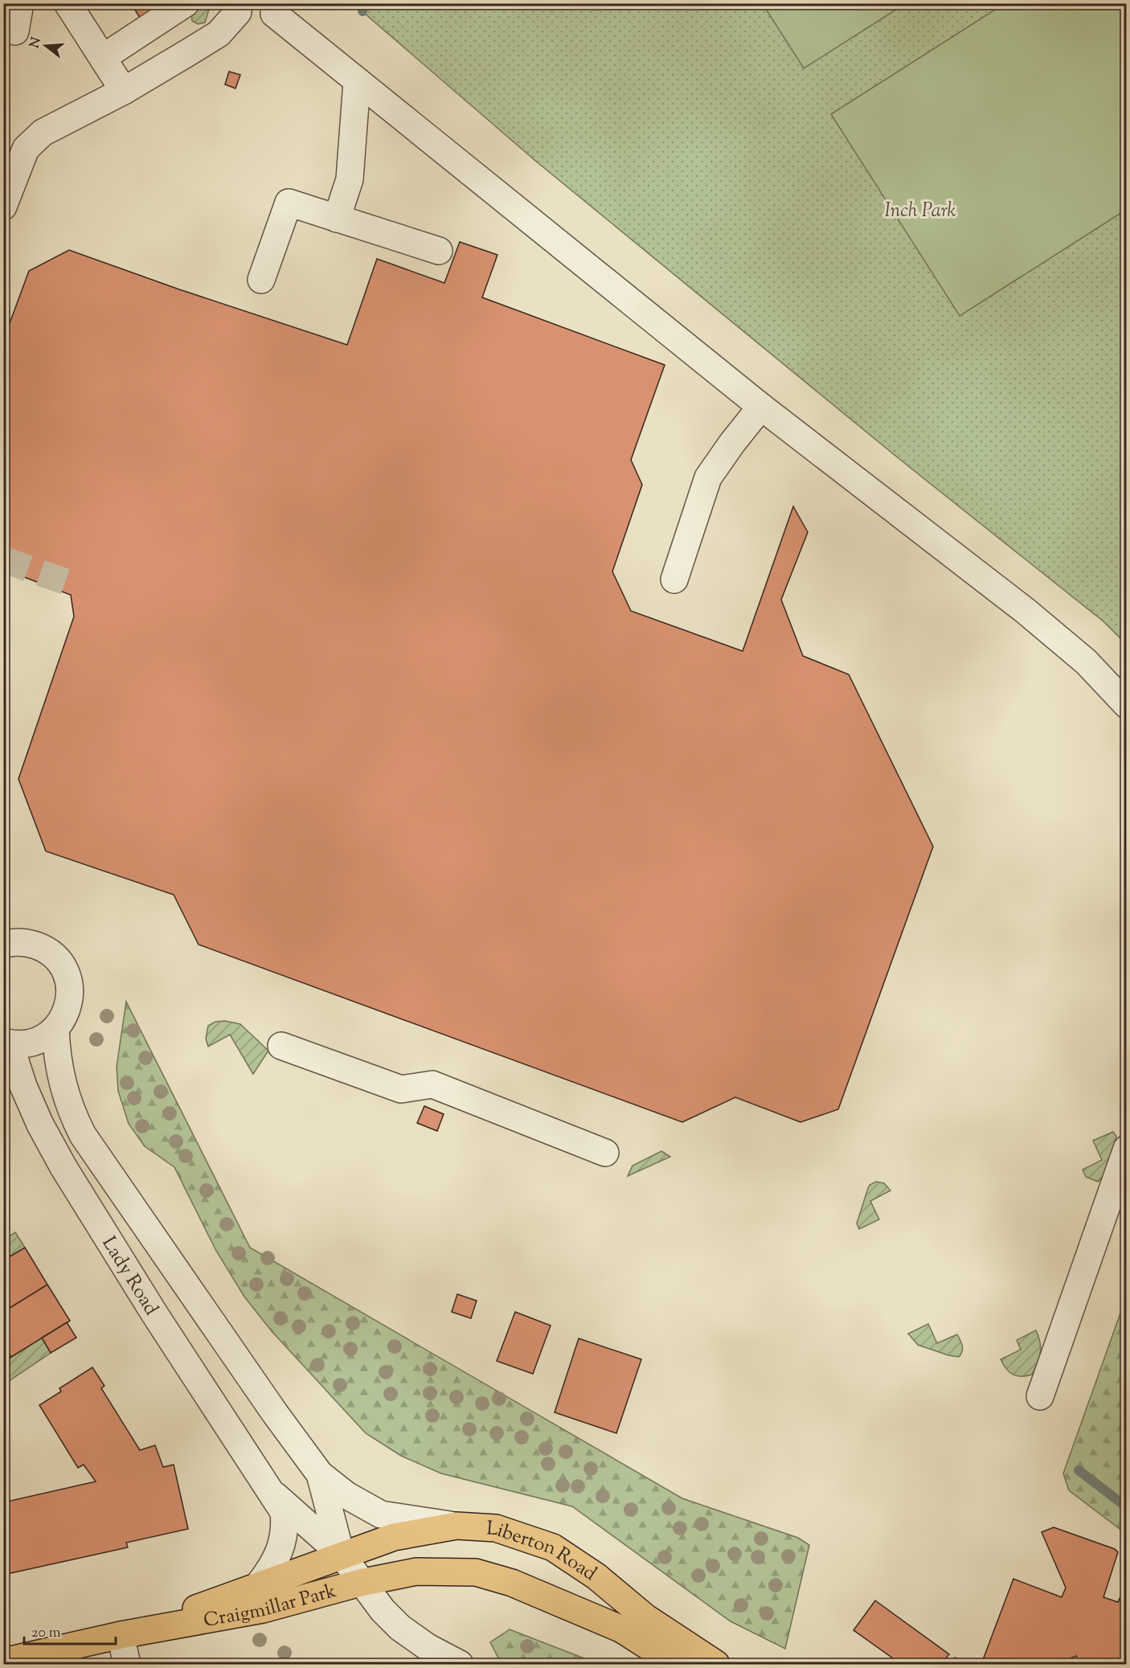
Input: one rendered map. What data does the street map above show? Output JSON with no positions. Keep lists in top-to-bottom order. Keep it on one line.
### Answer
{"streets":{"main road":["Liberton Road","Craigmillar Park"],"street":["Lady Road"]},"crossings":[["Lady Road","Liberton Road"],["Lady Road","Craigmillar Park"],["Liberton Road","Craigmillar Park"]],"parks":["Inch Park"],"scale_bar":"20 m","north":"left"}
